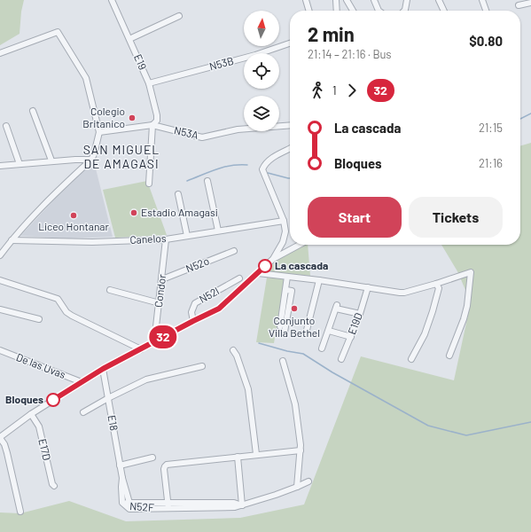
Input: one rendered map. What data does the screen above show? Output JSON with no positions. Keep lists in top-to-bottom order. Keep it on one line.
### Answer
{"streets":{"street":["E19","N53B","N53A","Canelos","N52o","Condor","N52l","E19D","De las Uvas","E18","E17D","N52F"]},"crossings":[["E19","N53B"],["E19","N53A"],["Canelos","Condor"],["N52o","Condor"],["E18","N52F"]],"districts":["SAN MIGUEL DE AMAGASI"],"places":["Colegio Britanico","Estadio Amagasi","Liceo Hontanar","La cascada","Conjunto Villa Bethel","Bloques"],"lines":["bus line 32"],"north":"top","page":{"on_map":"32","heading":["2 min","21:14 – 21:16 · Bus","$0.80"],"legs":["1","32"],"list":[{"name":"La cascada","value":"21:15"},{"name":"Bloques","value":"21:16"}],"buttons":["Start","Tickets"]}}
